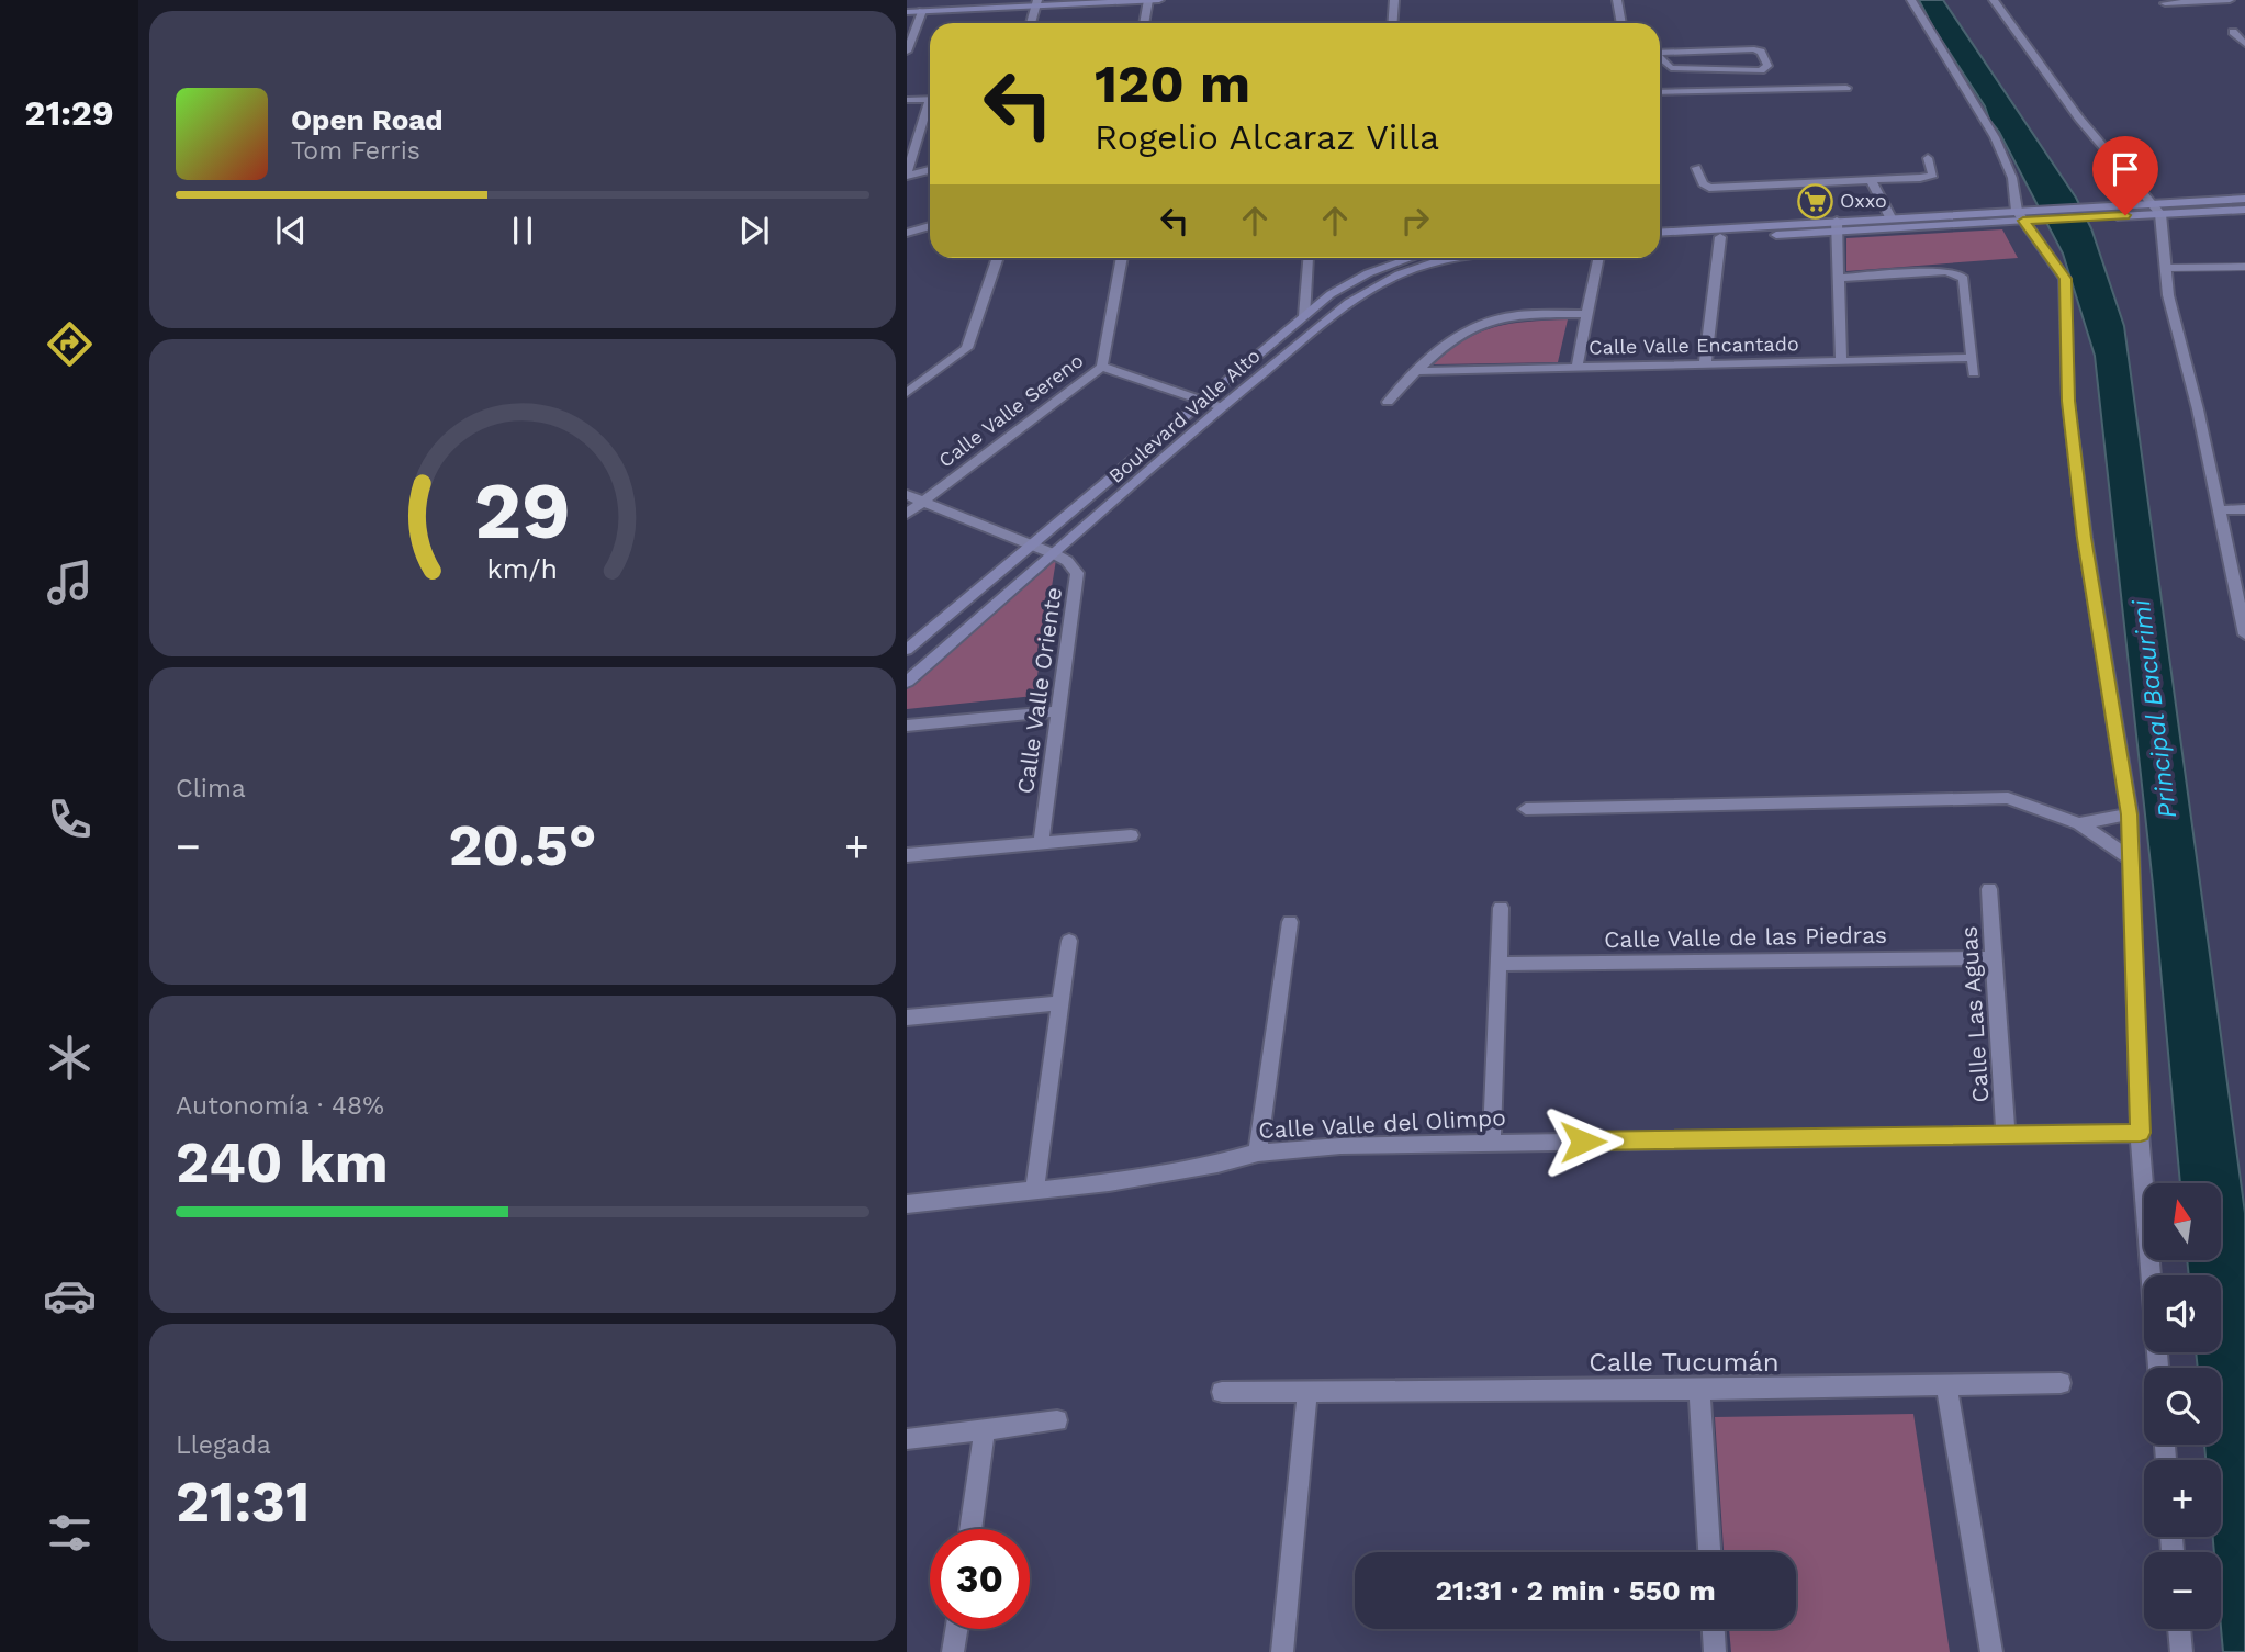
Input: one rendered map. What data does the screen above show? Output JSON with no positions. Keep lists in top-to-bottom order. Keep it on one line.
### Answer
{"streets":{"street":["Calle Valle Encantado","Calle Valle Sereno","Boulevard Valle Alto","Calle Valle Oriente","Calle Valle de las Piedras","Calle Las Aguas","Calle Valle del Olimpo","Calle Tucumán"]},"crossings":[["Calle Valle Sereno","Boulevard Valle Alto"],["Boulevard Valle Alto","Calle Valle Oriente"],["Calle Valle de las Piedras","Calle Las Aguas"],["Calle Las Aguas","Calle Valle del Olimpo"]],"water":["Principal Bacurimi"],"places":{"supermarket":["Oxxo"]},"north":"top","page":{"tabs":"21:29","turn":["120 m","Rogelio Alcaraz Villa"],"song":["Open Road","Tom Ferris"],"tile":["Clima",["Autonomía · 48%","240 km"],["Llegada","21:31"]],"heat":["−","20.5°","+"],"map_buttons":["+","−"],"limit":"30","trip":"21:31 · 2 min · 550 m","gauge":["29","km/h"]}}
